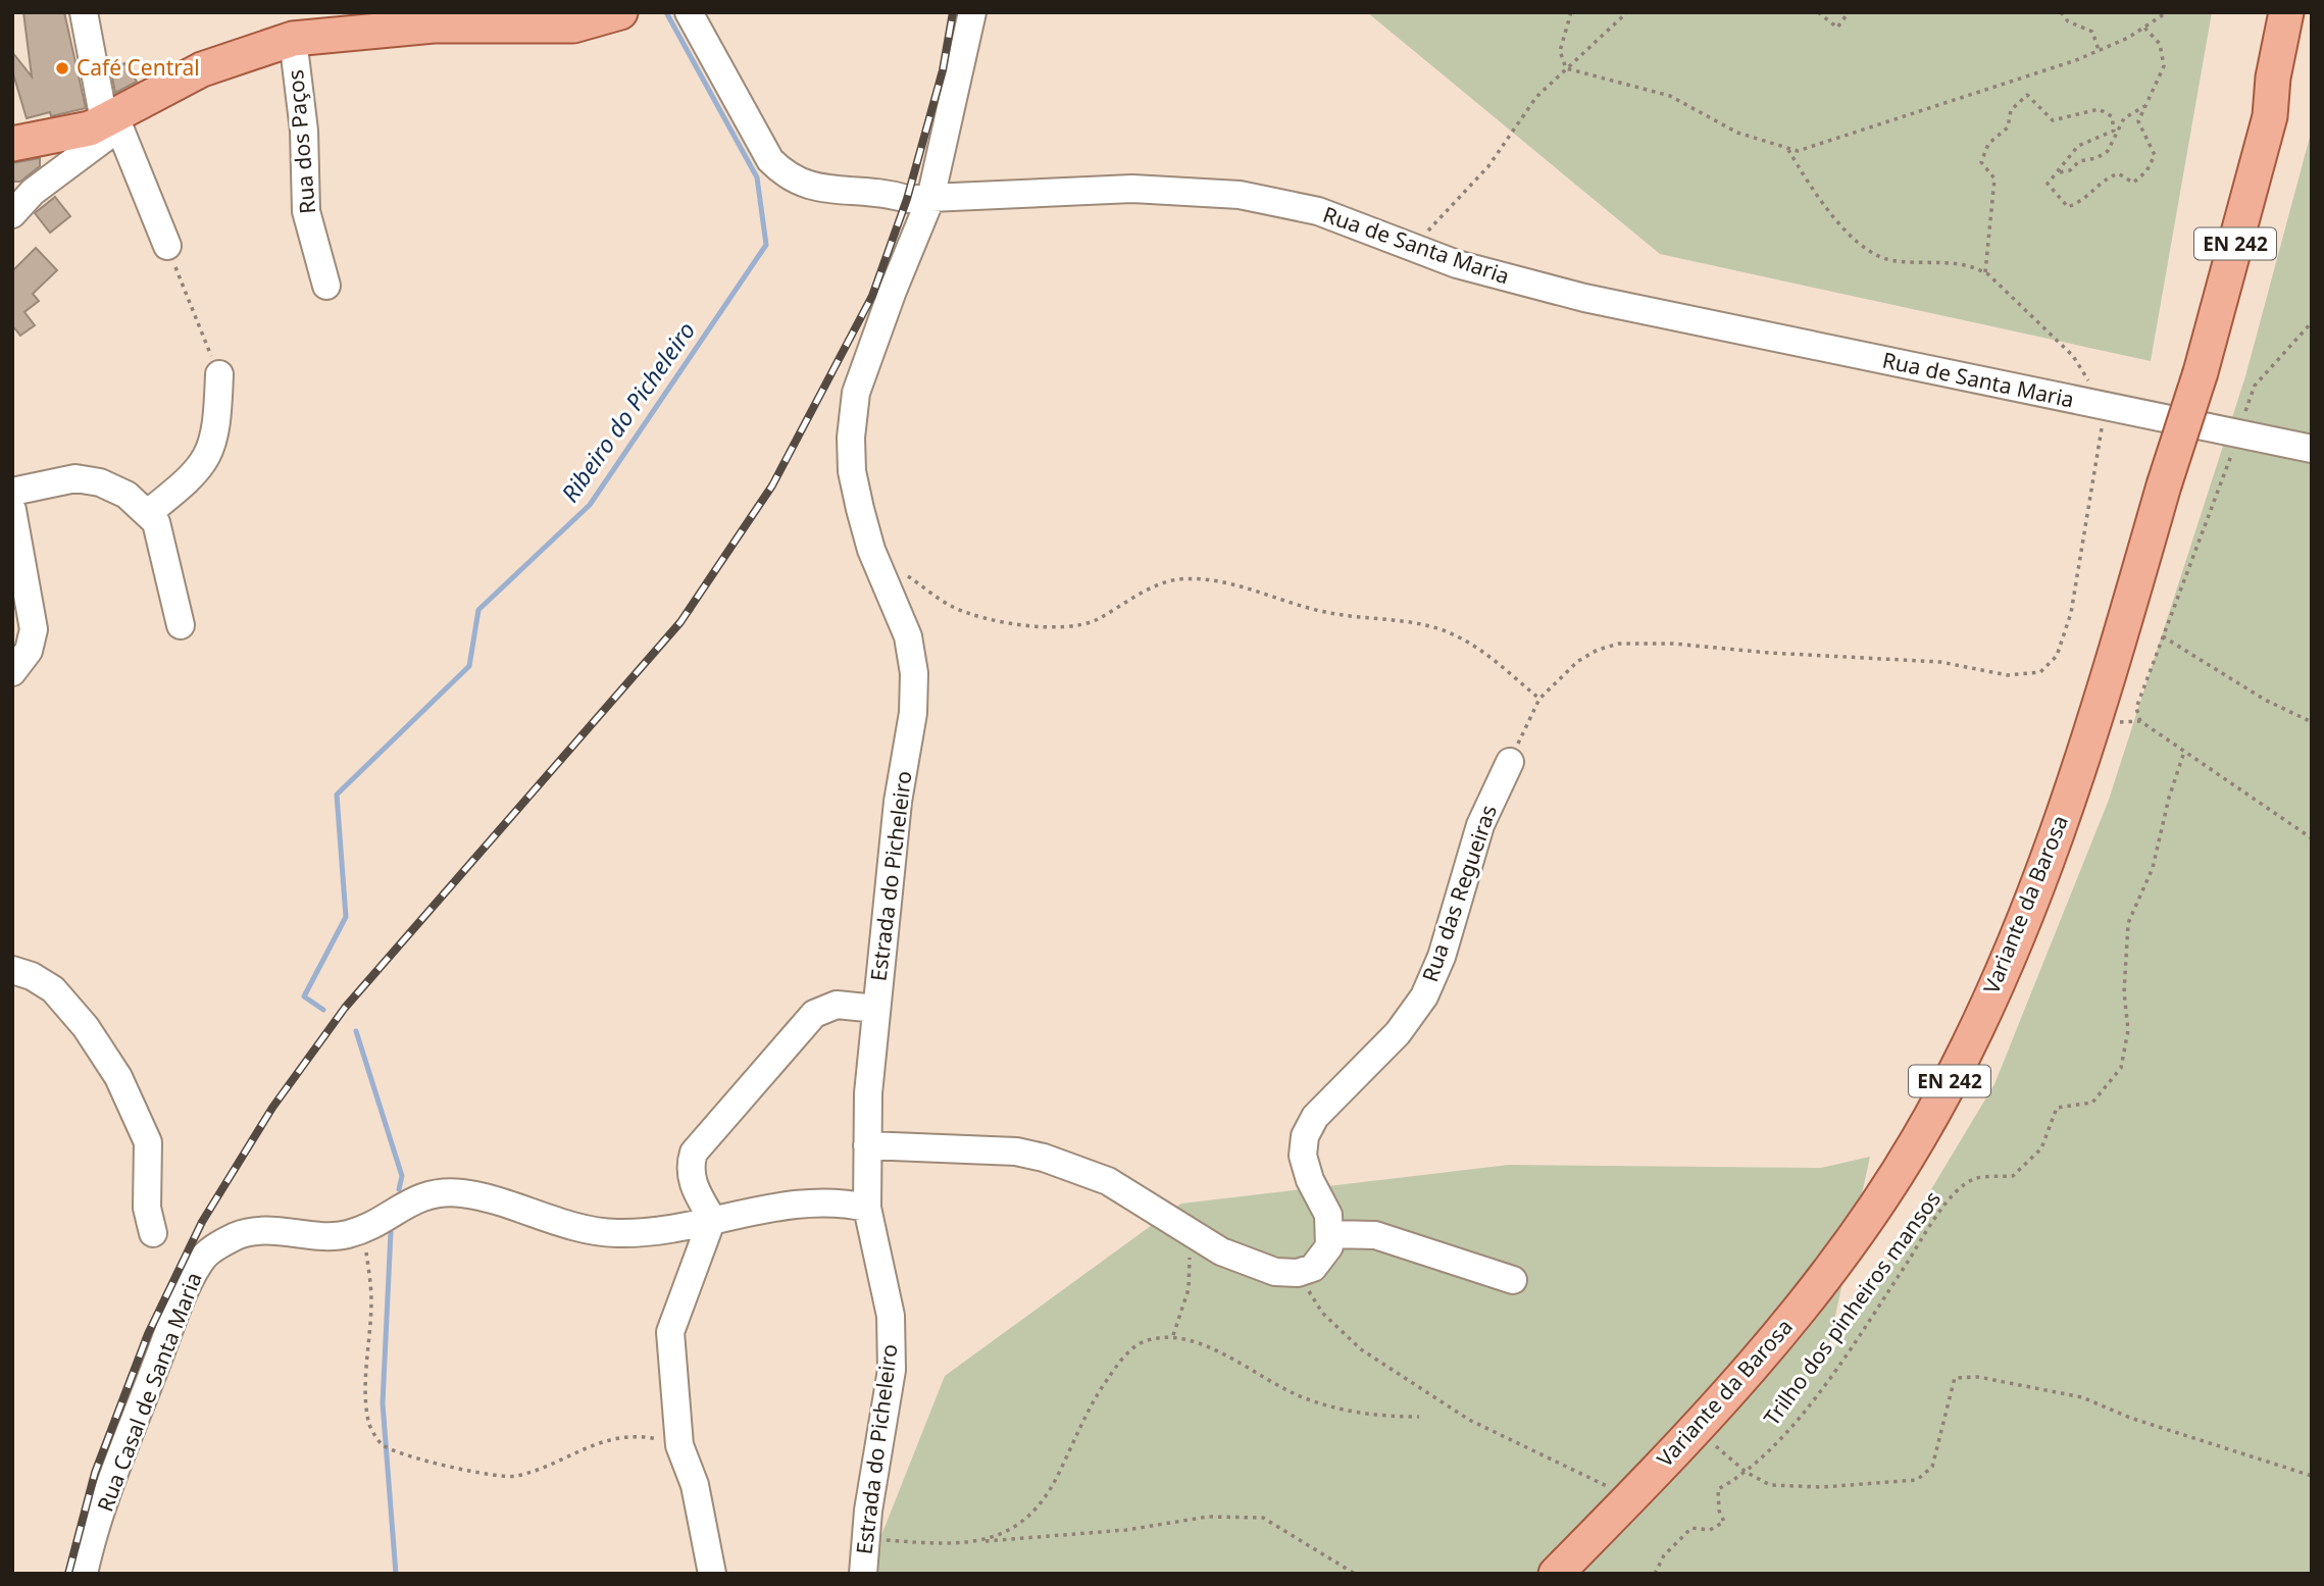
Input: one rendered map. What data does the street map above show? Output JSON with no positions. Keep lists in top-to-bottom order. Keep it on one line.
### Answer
{"streets":{"main road":["EN 242","Variante da Barosa"],"street":["Rua dos Paços","Rua de Santa Maria","Estrada do Picheleiro","Rua das Regueiras","Rua Casal de Santa Maria"],"path":["Trilho dos pinheiros mansos"]},"crossings":[["Rua de Santa Maria","Estrada do Picheleiro"],["Estrada do Picheleiro","Rua Casal de Santa Maria"]],"water":["Ribeiro do Picheleiro"],"places":["Café Central"]}
